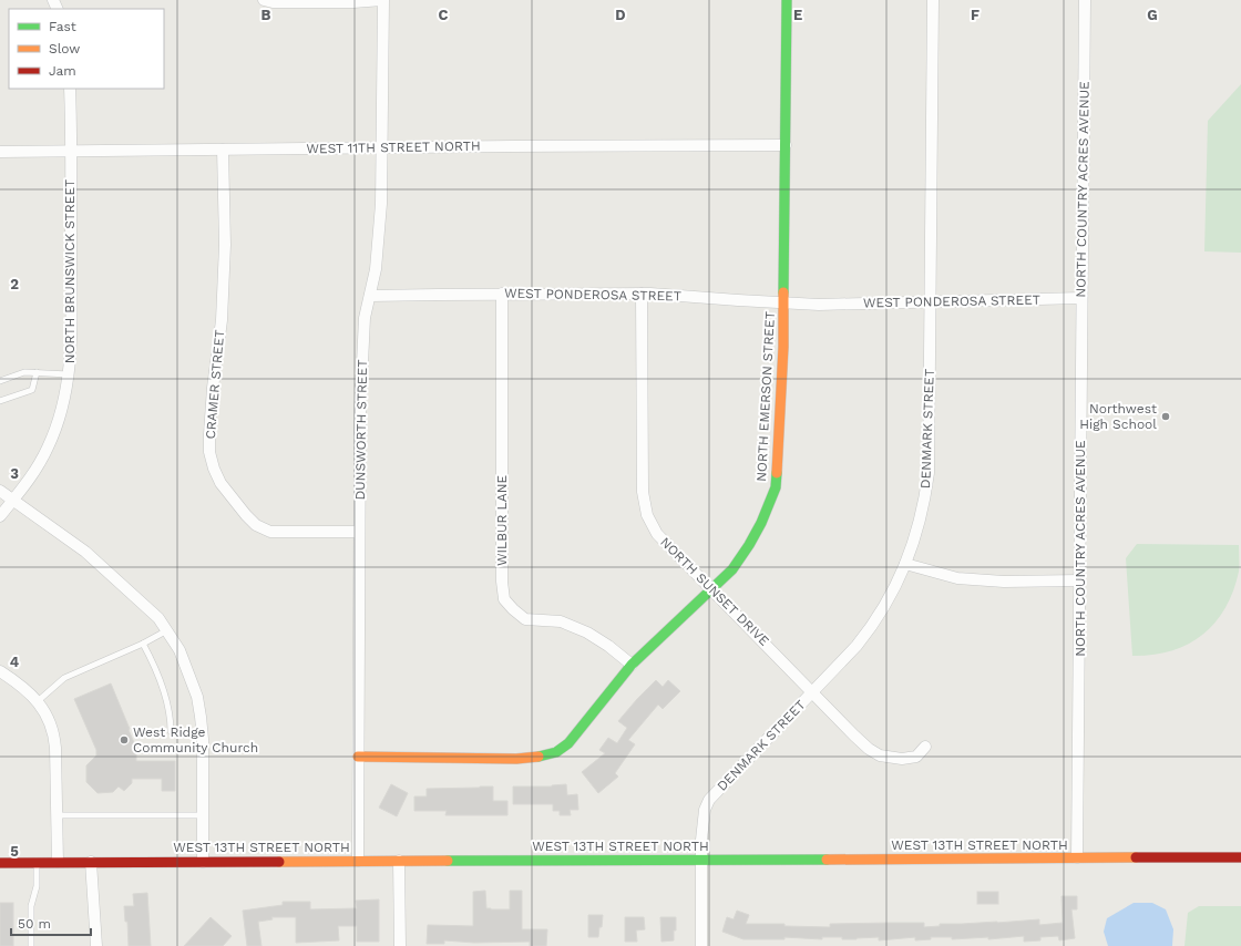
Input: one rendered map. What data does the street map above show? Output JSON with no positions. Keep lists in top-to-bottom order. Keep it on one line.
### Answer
{"streets":{"street":["WEST 11TH STREET NORTH","NORTH COUNTRY ACRES AVENUE","NORTH BRUNSWICK STREET","WEST PONDEROSA STREET","CRAMER STREET","NORTH EMERSON STREET","DENMARK STREET","DUNSWORTH STREET","WILBUR LANE","NORTH SUNSET DRIVE","WEST 13TH STREET NORTH"]},"crossings":[["WEST 11TH STREET NORTH","NORTH BRUNSWICK STREET"],["WEST 11TH STREET NORTH","CRAMER STREET"],["WEST 11TH STREET NORTH","NORTH EMERSON STREET"],["WEST 11TH STREET NORTH","DUNSWORTH STREET"],["NORTH COUNTRY ACRES AVENUE","WEST PONDEROSA STREET"],["NORTH COUNTRY ACRES AVENUE","WEST 13TH STREET NORTH"],["WEST PONDEROSA STREET","NORTH EMERSON STREET"],["WEST PONDEROSA STREET","DENMARK STREET"],["WEST PONDEROSA STREET","DUNSWORTH STREET"],["WEST PONDEROSA STREET","WILBUR LANE"],["WEST PONDEROSA STREET","NORTH SUNSET DRIVE"],["CRAMER STREET","DUNSWORTH STREET"],["NORTH EMERSON STREET","DUNSWORTH STREET"],["NORTH EMERSON STREET","WILBUR LANE"],["NORTH EMERSON STREET","NORTH SUNSET DRIVE"],["DENMARK STREET","NORTH SUNSET DRIVE"],["DENMARK STREET","WEST 13TH STREET NORTH"],["DUNSWORTH STREET","WEST 13TH STREET NORTH"]],"places":["Northwest High School","West Ridge Community Church"],"legend":["Fast","Slow","Jam"],"scale_bar":"50 m","grid":{"columns":["B","C","D","E","F","G"],"rows":["2","3","4","5"]}}
